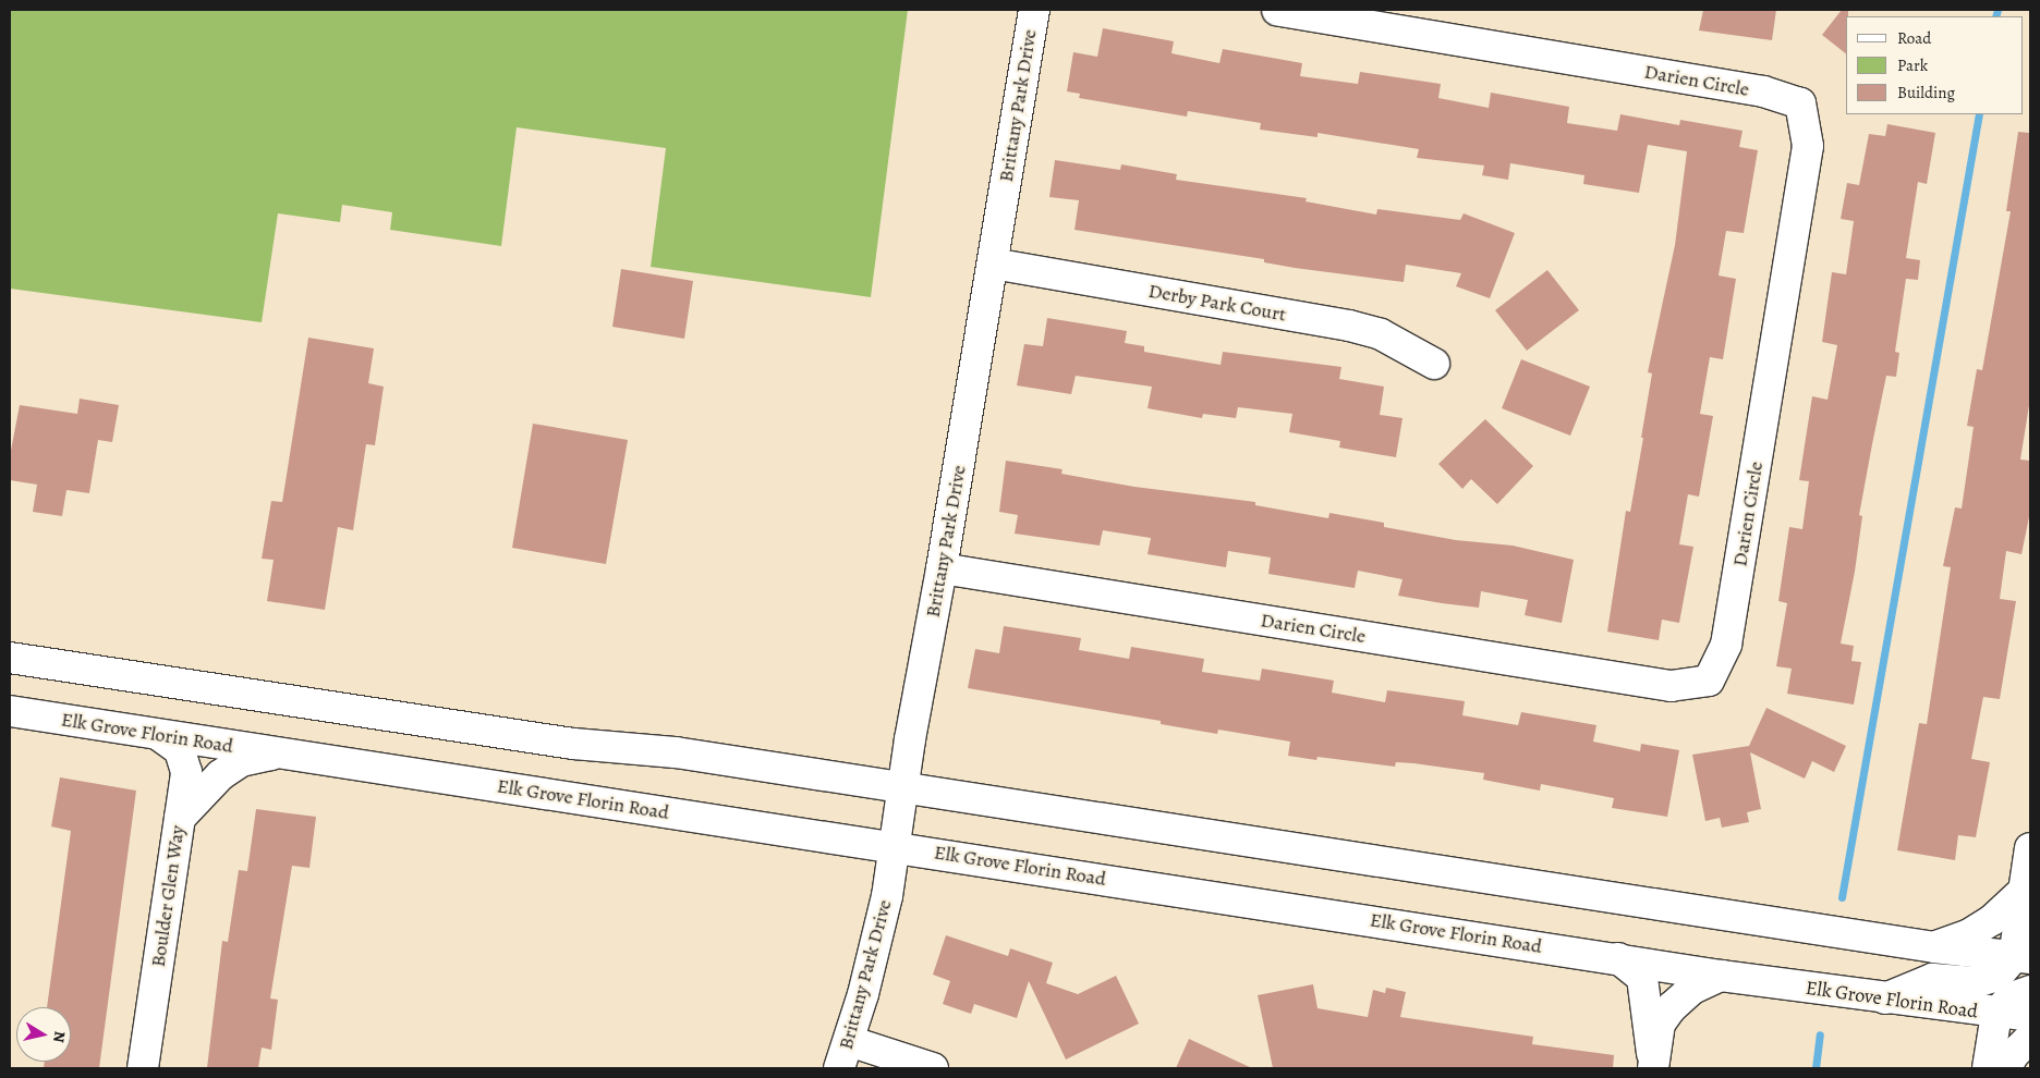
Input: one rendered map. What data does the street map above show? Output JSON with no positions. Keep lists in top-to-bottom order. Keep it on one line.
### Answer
{"streets":{"main road":["Darien Circle","Brittany Park Drive","Derby Park Court","Elk Grove Florin Road","Boulder Glen Way"]},"crossings":[["Darien Circle","Brittany Park Drive"],["Brittany Park Drive","Derby Park Court"],["Brittany Park Drive","Elk Grove Florin Road"],["Elk Grove Florin Road","Boulder Glen Way"]],"legend":["Road","Park","Building"],"north":"right"}
